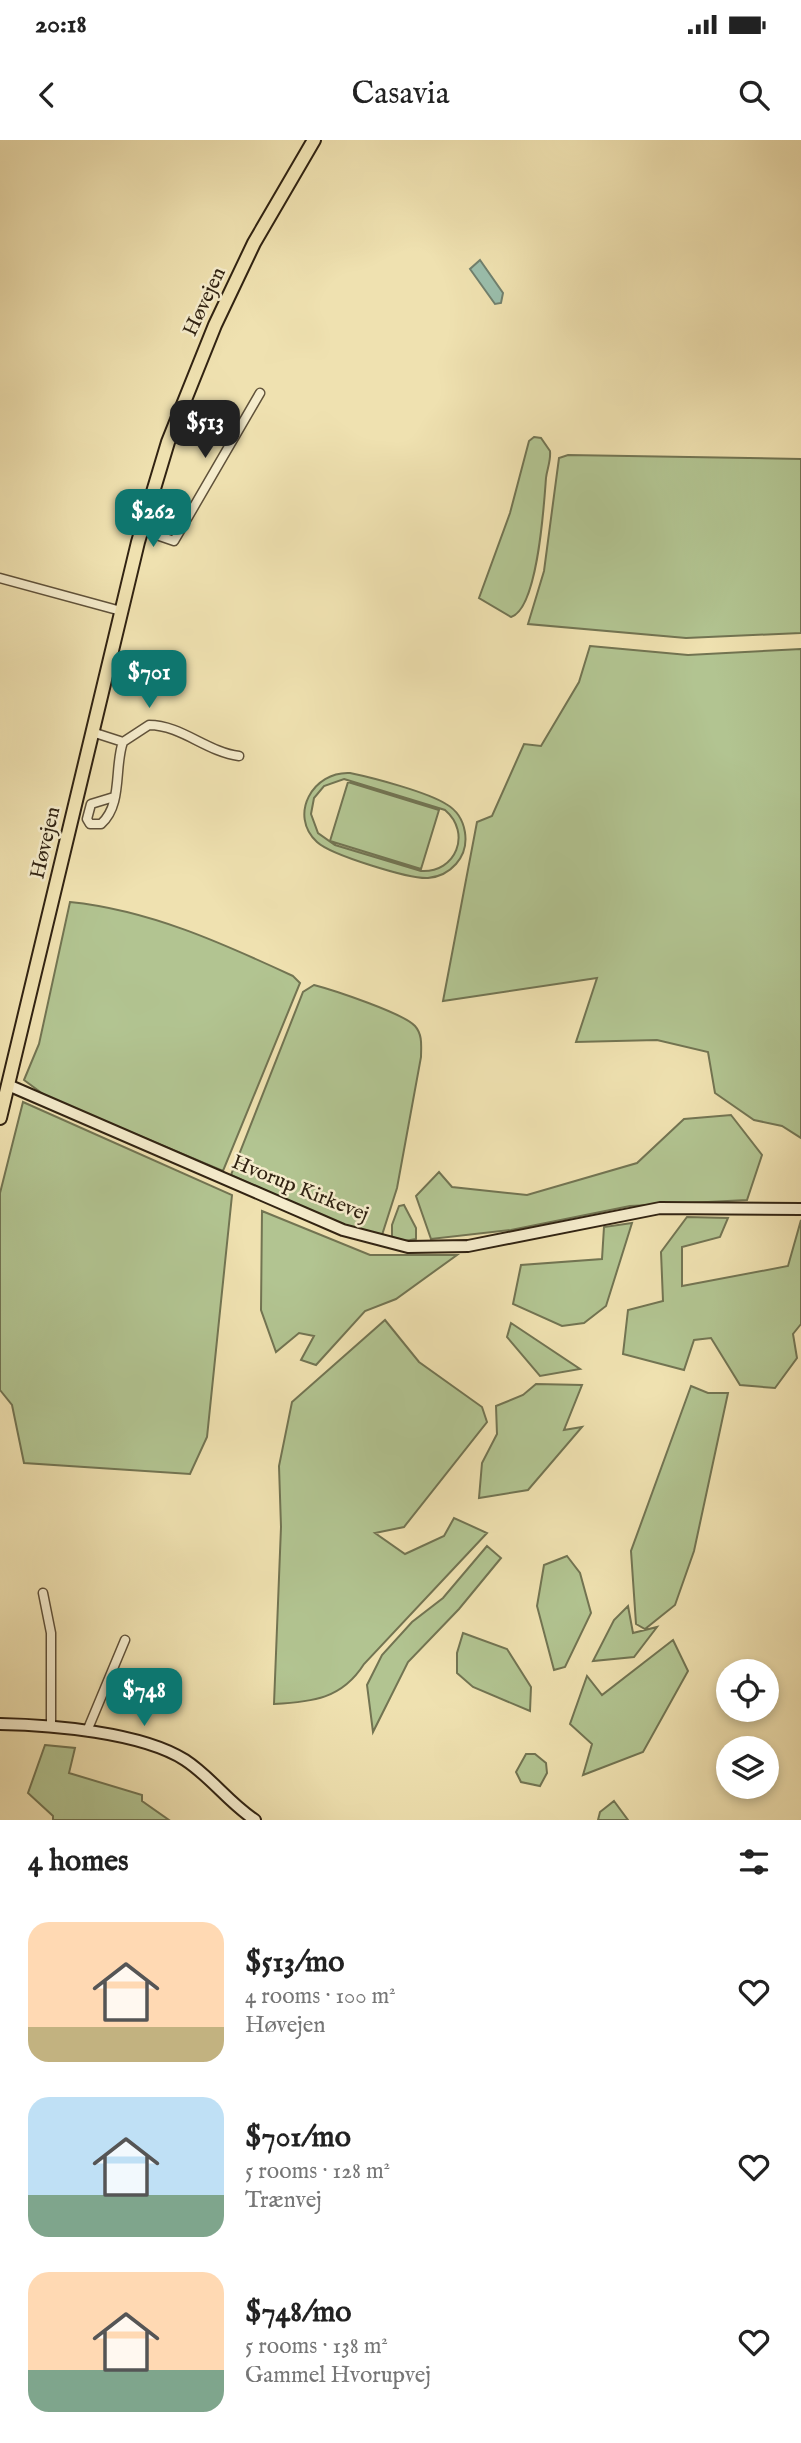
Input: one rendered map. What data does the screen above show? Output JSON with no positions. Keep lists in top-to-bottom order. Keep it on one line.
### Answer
{"streets":{"main road":["Høvejen"],"street":["Hvorup Kirkevej"]},"crossings":[["Høvejen","Hvorup Kirkevej"]],"page":{"status":"20:18","header":"Casavia","price":["$513","$262","$701","$748"],"heading":"4 homes","list":[{"name":"$513/mo","note":"4 rooms · 100 m² · Høvejen"},{"name":"$701/mo","note":"5 rooms · 128 m² · Trænvej"},{"name":"$748/mo","note":"5 rooms · 138 m² · Gammel Hvorupvej"}]}}
